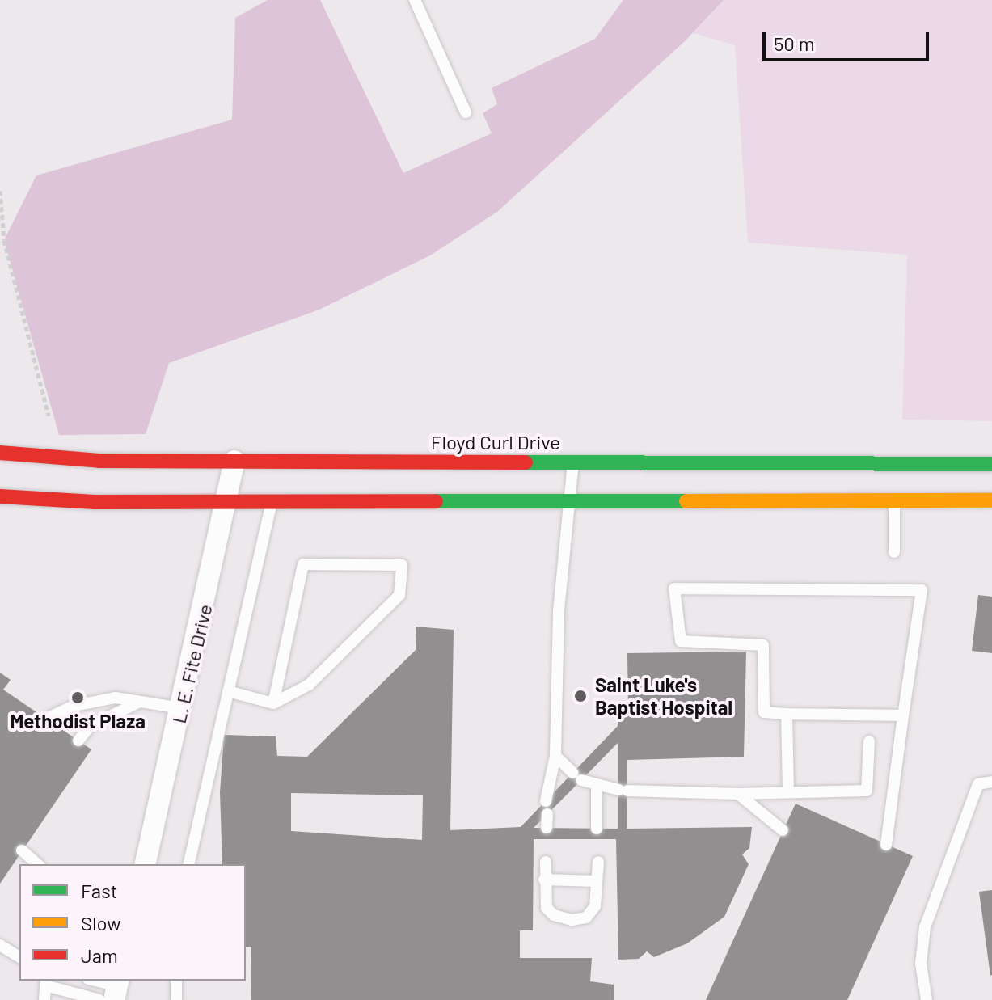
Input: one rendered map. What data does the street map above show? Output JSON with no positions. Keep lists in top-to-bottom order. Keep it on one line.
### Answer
{"streets":{"street":["Floyd Curl Drive","L. E. Fite Drive"]},"crossings":[["Floyd Curl Drive","L. E. Fite Drive"]],"places":["Saint Luke's Baptist Hospital","Methodist Plaza"],"legend":["Fast","Slow","Jam"],"scale_bar":"50 m"}
